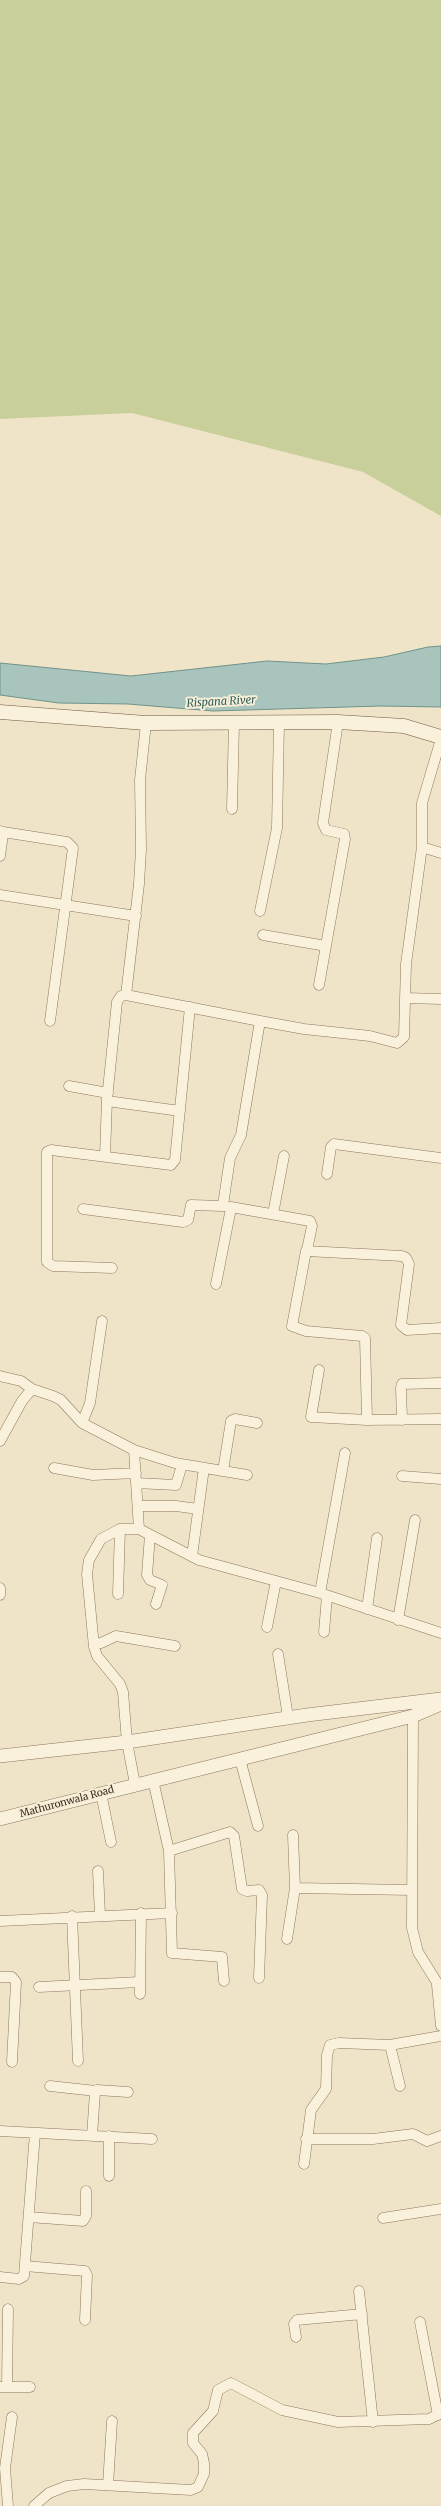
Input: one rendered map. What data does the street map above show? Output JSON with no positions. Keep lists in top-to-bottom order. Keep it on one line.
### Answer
{"streets":{"street":["Mathuronwala Road"]},"water":["Rispana River"]}
